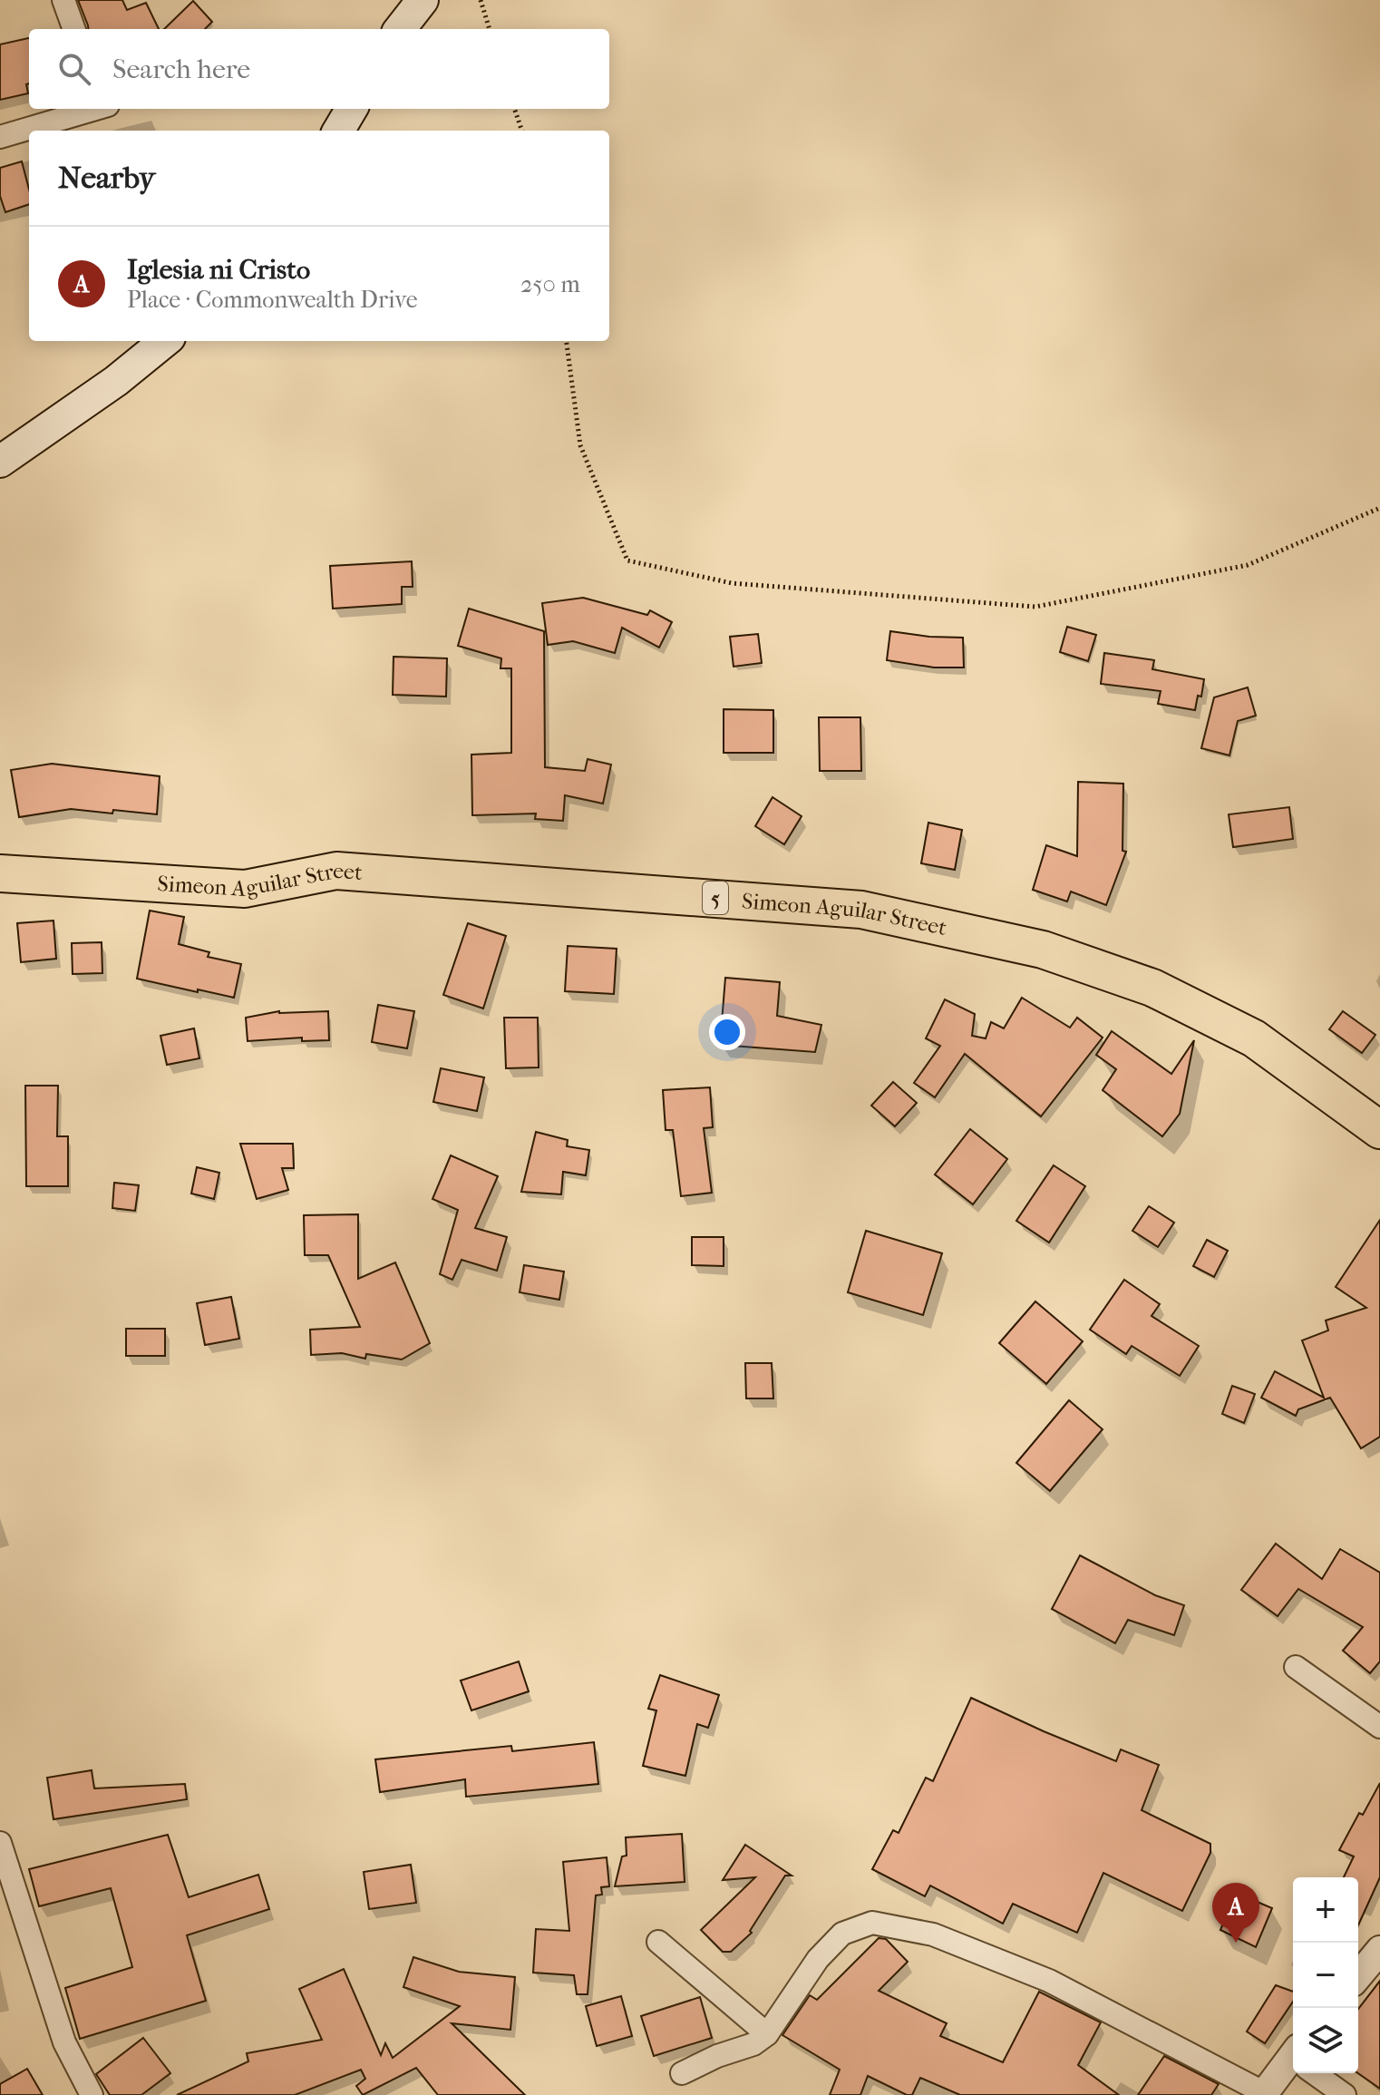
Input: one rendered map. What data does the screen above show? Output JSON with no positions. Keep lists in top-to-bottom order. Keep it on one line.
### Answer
{"streets":{"highway":["Simeon Aguilar Street","5"]},"page":{"search":"Search here","heading":"Nearby","list":[{"mark":"A","name":"Iglesia ni Cristo","note":"Place · Commonwealth Drive","value":"250 m"}],"map_buttons":["+","−"],"pins":"A"}}
